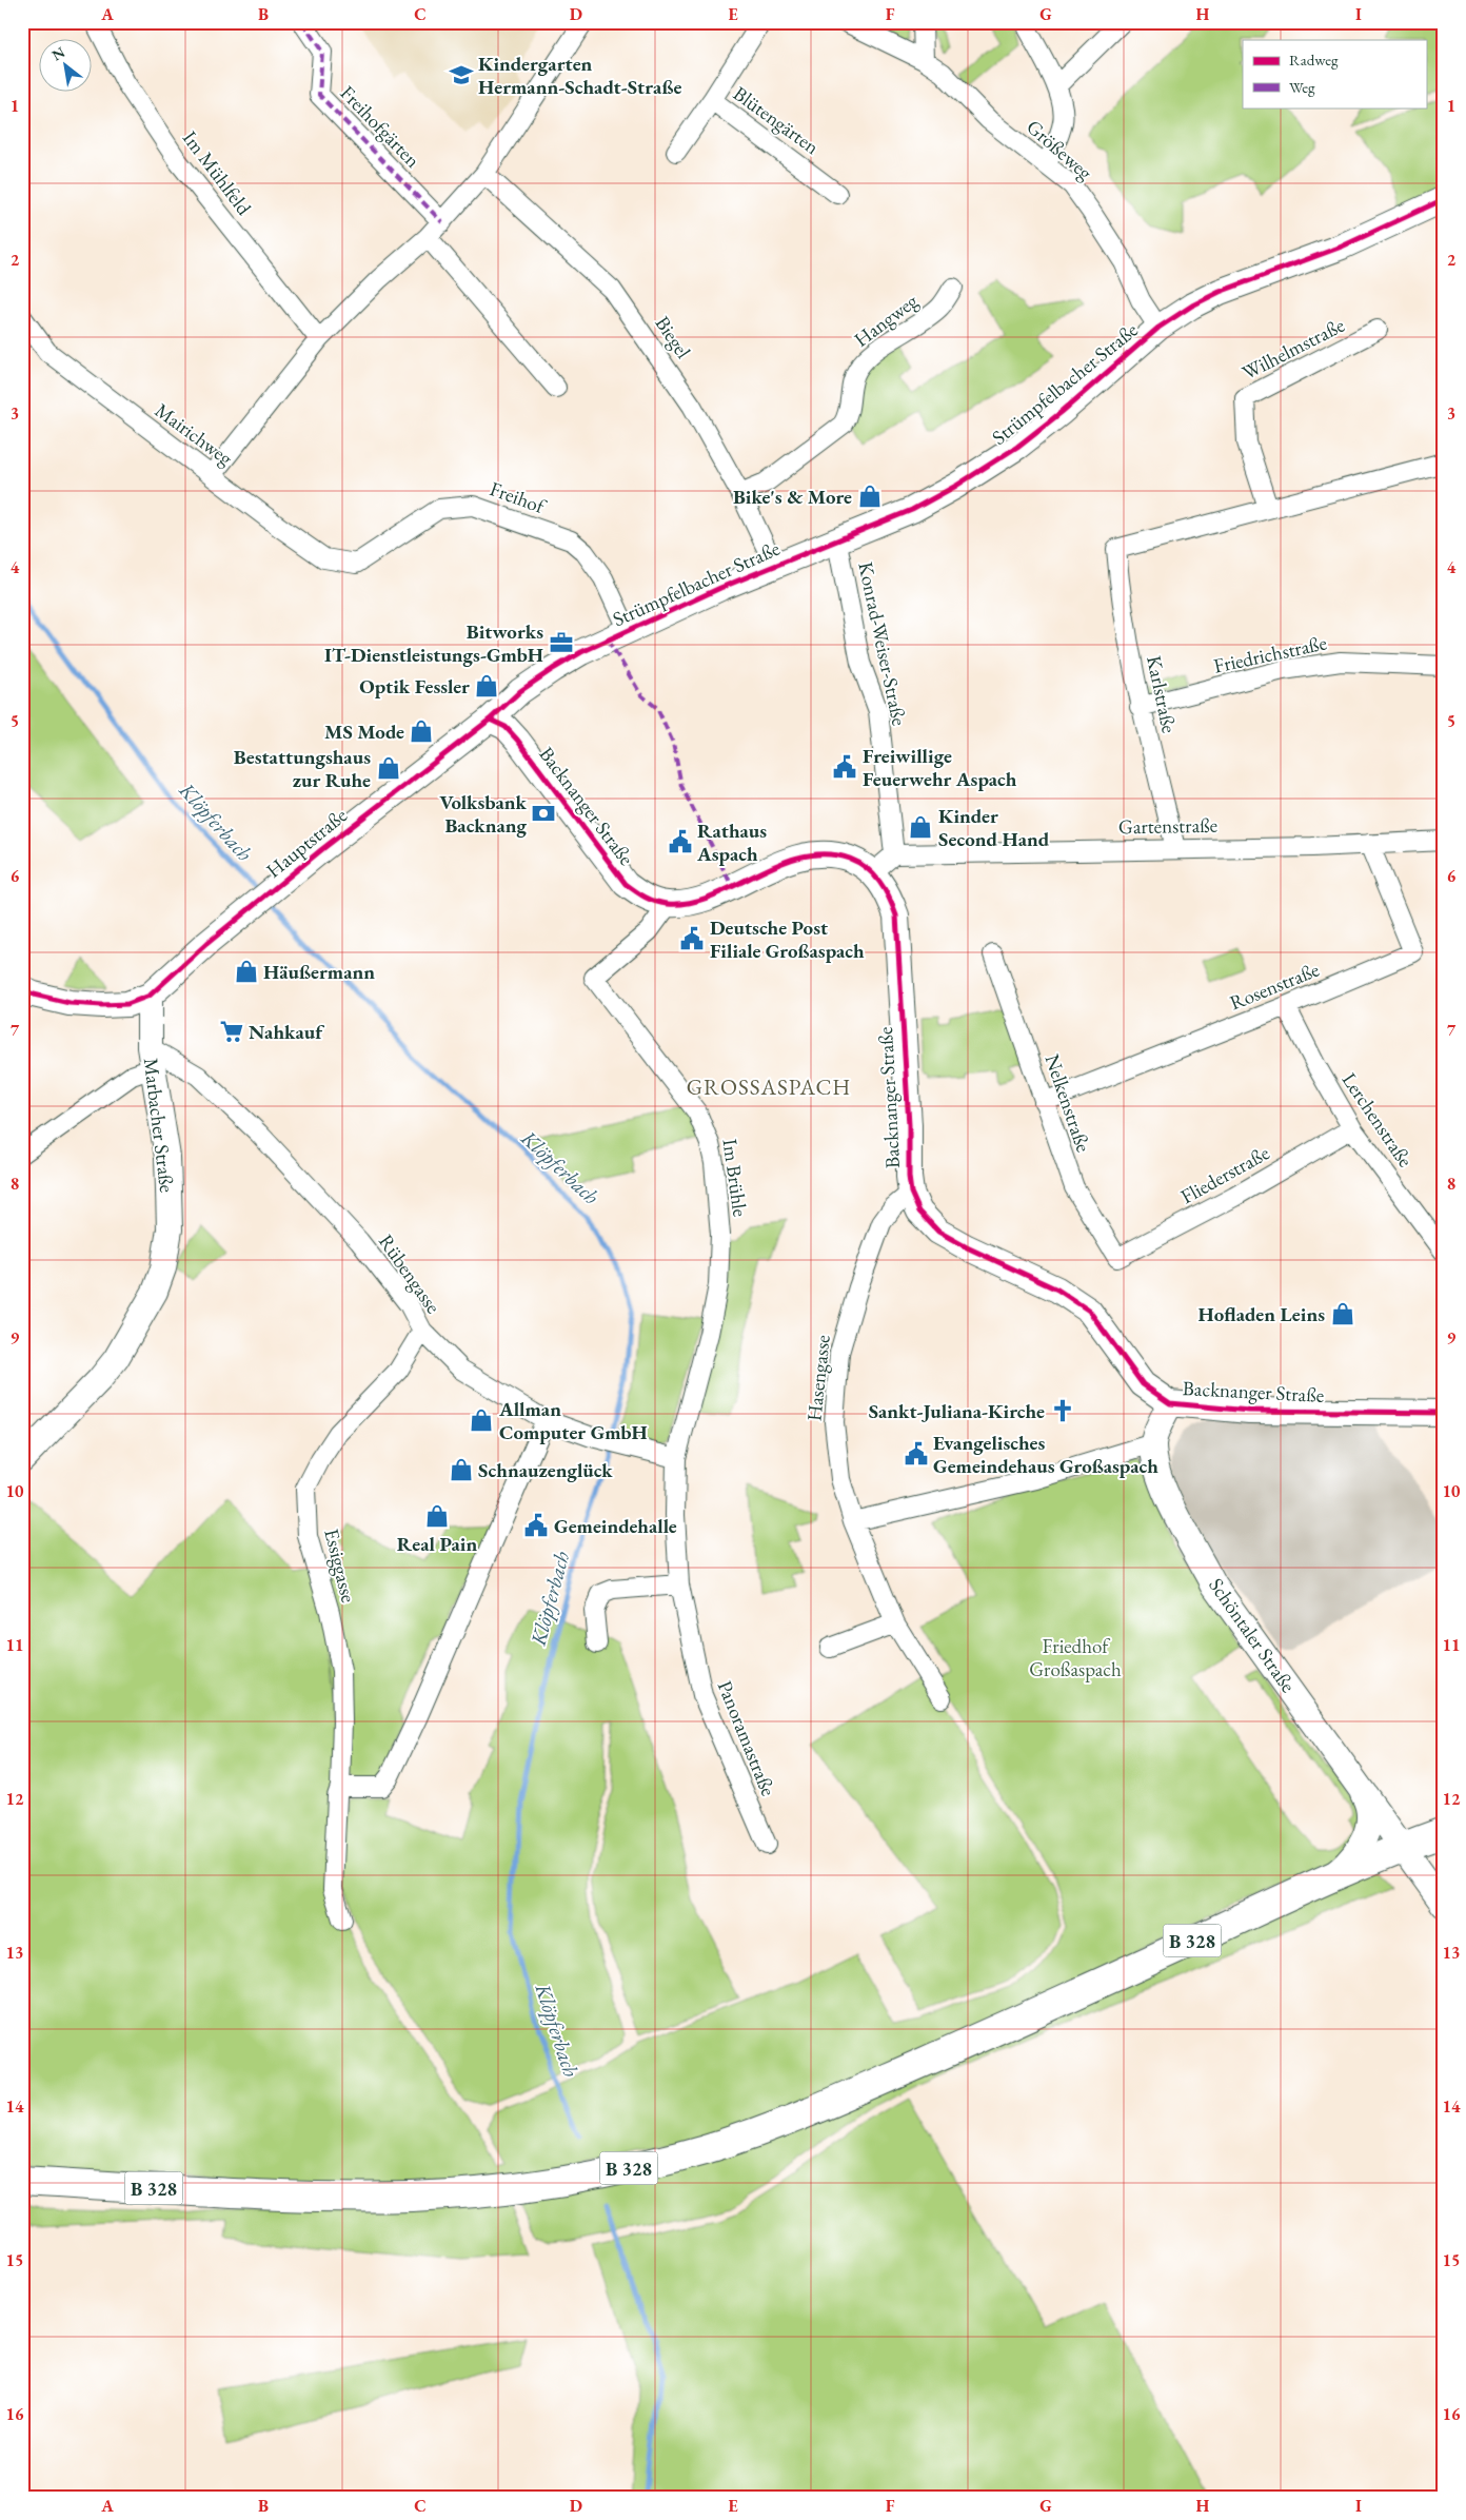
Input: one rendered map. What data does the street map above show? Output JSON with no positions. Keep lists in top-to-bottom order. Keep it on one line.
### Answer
{"streets":{"main road":["B 328"],"street":["Blütengärten","Freihofgärten","Größeweg","Im Mühlfeld","Hangweg","Biegel","Wilhelmstraße","Strümpfelbacher Straße","Mairichweg","Freihof","Konrad-Weiser-Straße","Friedrichstraße","Karlstraße","Backnanger Straße","Gartenstraße","Hauptstraße","Rosenstraße","Nelkenstraße","Lerchenstraße","Marbacher Straße","Fliederstraße","Im Brühle","Rübengasse","Hasengasse","Essiggasse","Schöntaler Straße","Panoramastraße"]},"crossings":[["Größeweg","Strümpfelbacher Straße"],["Hangweg","Biegel"],["Biegel","Strümpfelbacher Straße"],["Wilhelmstraße","Karlstraße"],["Strümpfelbacher Straße","Freihof"],["Strümpfelbacher Straße","Konrad-Weiser-Straße"],["Strümpfelbacher Straße","Backnanger Straße"],["Strümpfelbacher Straße","Hauptstraße"],["Mairichweg","Freihof"],["Konrad-Weiser-Straße","Gartenstraße"],["Friedrichstraße","Karlstraße"],["Karlstraße","Gartenstraße"],["Backnanger Straße","Hauptstraße"],["Backnanger Straße","Im Brühle"],["Backnanger Straße","Hasengasse"],["Gartenstraße","Rosenstraße"],["Hauptstraße","Marbacher Straße"],["Rosenstraße","Nelkenstraße"],["Rosenstraße","Lerchenstraße"],["Nelkenstraße","Fliederstraße"],["Lerchenstraße","Fliederstraße"],["Marbacher Straße","Rübengasse"],["Im Brühle","Rübengasse"],["Im Brühle","Panoramastraße"],["Rübengasse","Essiggasse"],["Rübengasse","Panoramastraße"],["Schöntaler Straße","B 328"]],"districts":["GROSSASPACH"],"water":["Klöpferbach"],"parks":["Friedhof Großaspach"],"places":{"school or university":["Kindergarten Hermann-Schadt-Straße"],"shop":["Bike's & More","Optik Fessler","MS Mode","Bestattungshaus zur Ruhe","Kinder Second Hand","Häußermann","Hofladen Leins","Allman Computer GmbH","Schnauzenglück","Real Pain"],"office":["Bitworks IT-Dienstleistungs-GmbH"],"public building":["Freiwillige Feuerwehr Aspach","Rathaus Aspach","Deutsche Post Filiale Großaspach","Evangelisches Gemeindehaus Großaspach","Gemeindehalle"],"bank":["Volksbank Backnang"],"supermarket":["Nahkauf"],"church":["Sankt-Juliana-Kirche"]},"legend":["Radweg","Weg"],"north":"top left","grid":{"columns":["A","B","C","D","E","F","G","H","I"],"rows":["1","2","3","4","5","6","7","8","9","10","11","12","13","14","15","16"]}}
